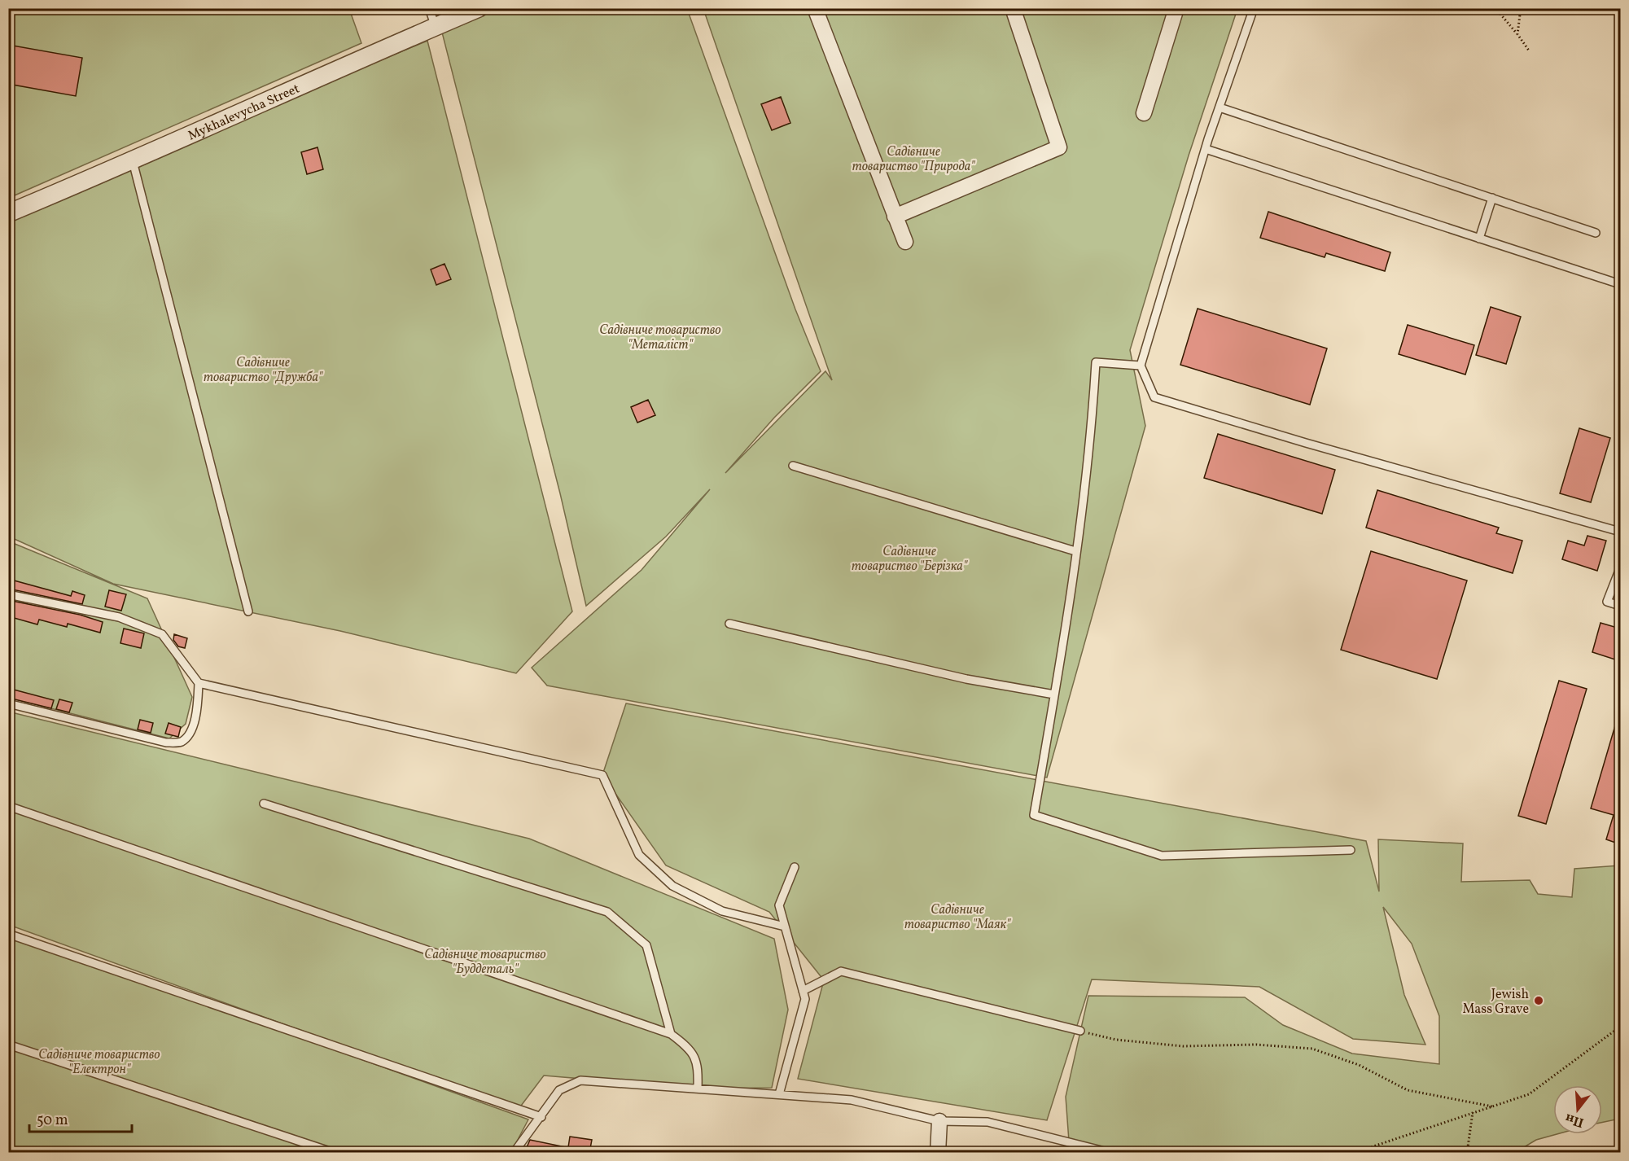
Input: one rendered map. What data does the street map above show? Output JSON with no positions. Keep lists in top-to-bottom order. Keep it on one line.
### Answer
{"streets":{"street":["Mykhalevycha Street"]},"parks":["Садівниче товариство \"Природа\"","Садівниче товариство \"Металіст\"","Садівниче товариство \"Дружба\"","Садівниче товариство \"Берізка\"","Садівниче товариство \"Маяк\"","Садівниче товариство \"Буддеталь\"","Садівниче товариство \"Електрон\""],"places":["Jewish Mass Grave"],"scale_bar":"50 m","north":"bottom"}
